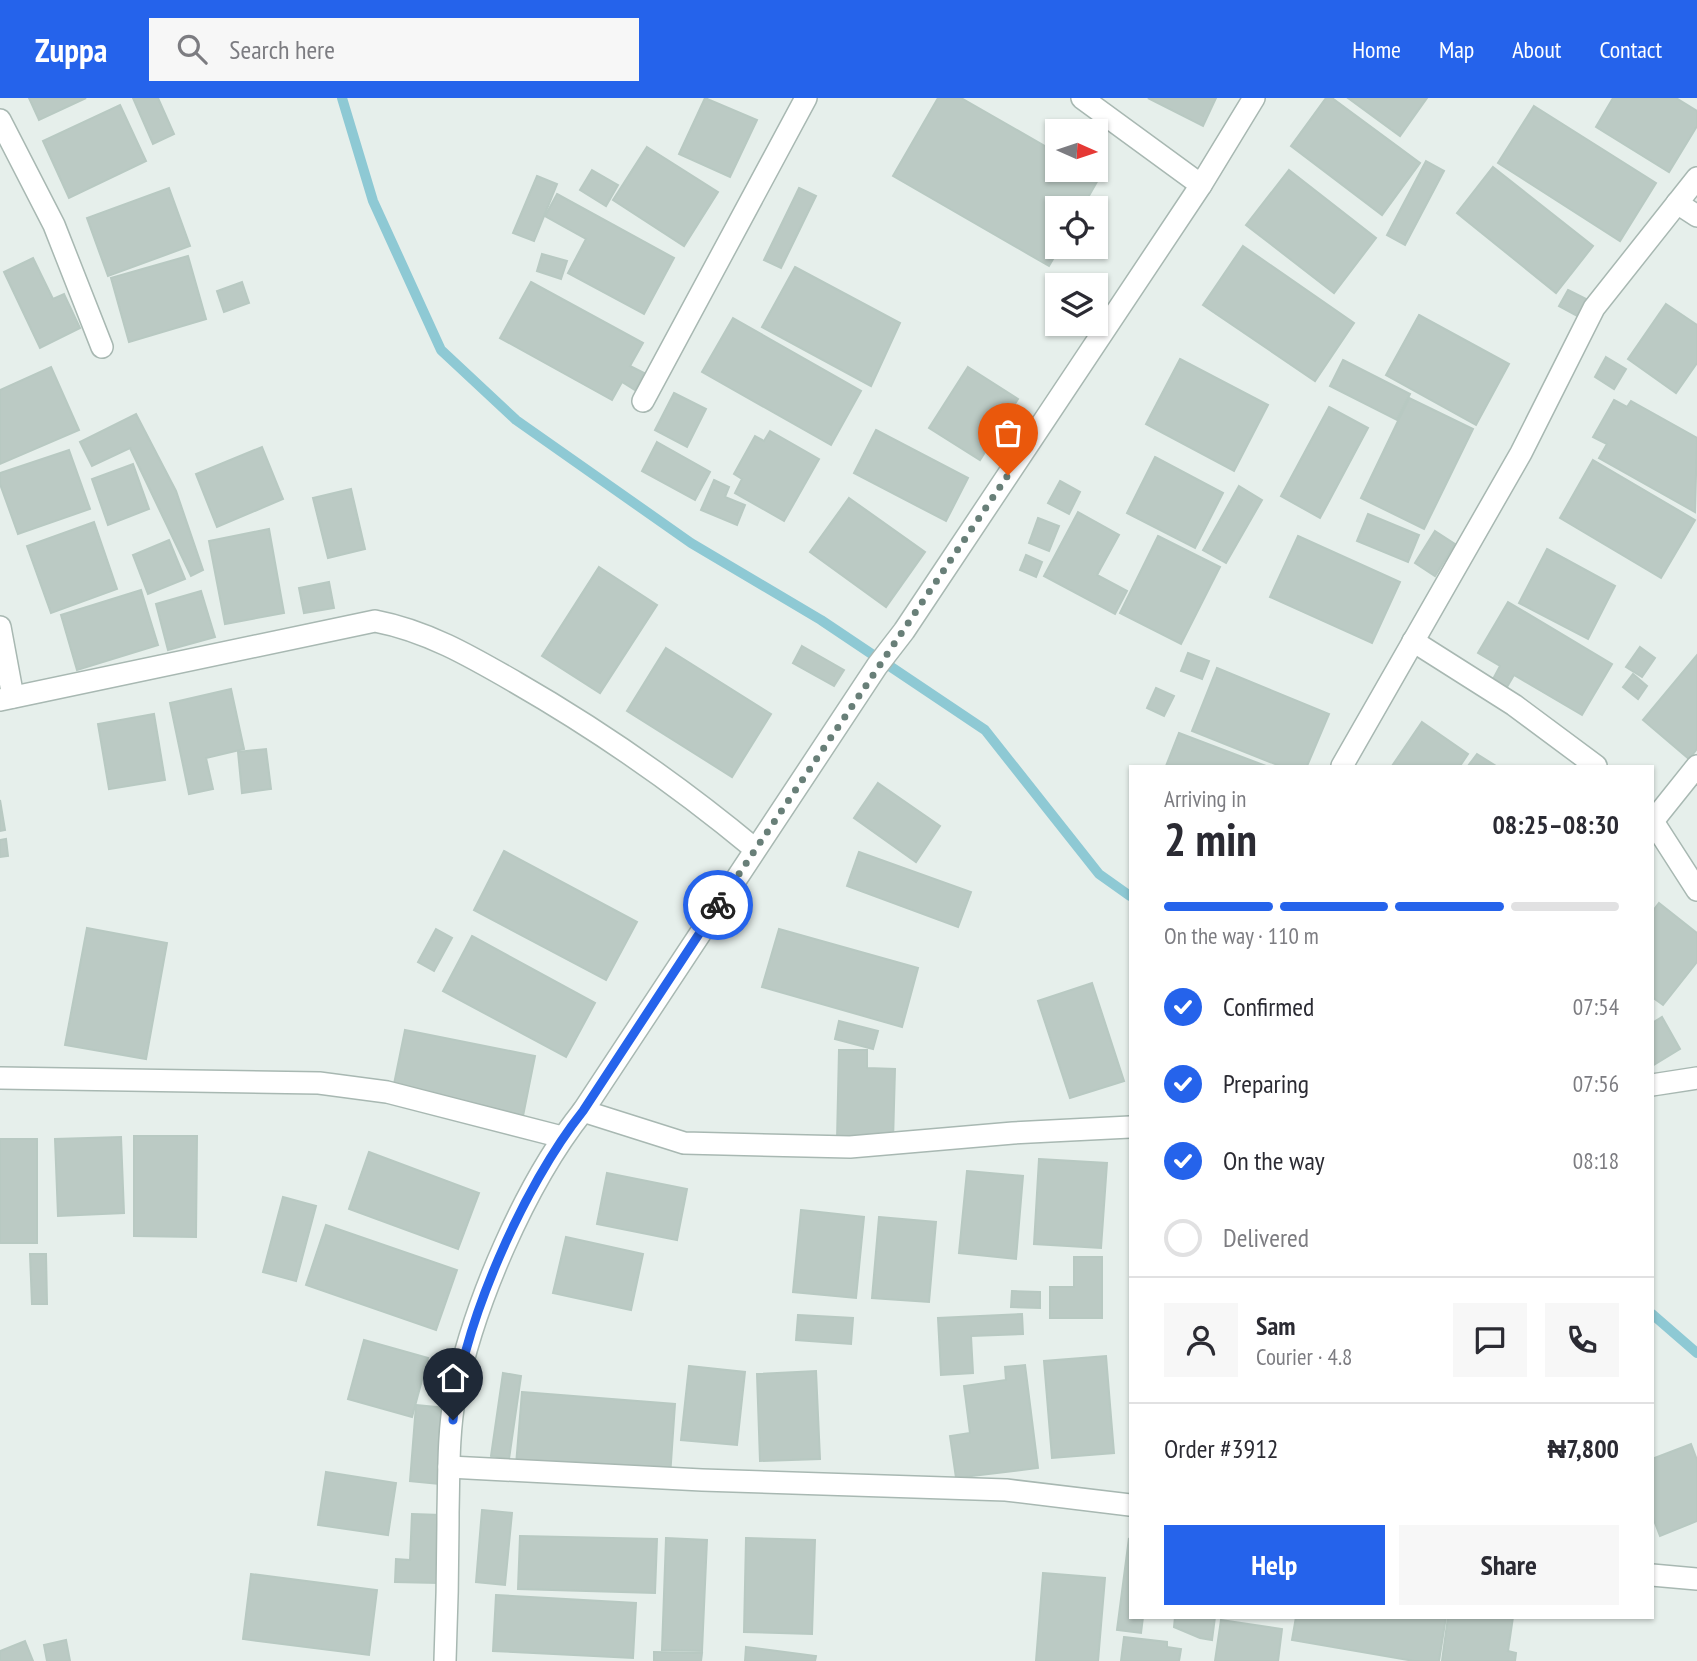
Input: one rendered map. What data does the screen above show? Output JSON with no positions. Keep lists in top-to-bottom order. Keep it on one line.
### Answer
{"north":"right","page":{"header":"Zuppa","search":"Search here","nav":["Home","Map","About","Contact"],"heading":["2 min","Arriving in","08:25–08:30"],"panel":["Sam","Courier · 4.8","Order #3912","₦7,800"],"bar":"On the way · 110 m","list":[["Confirmed","07:54"],["Preparing","07:56"],["On the way","08:18"],"Delivered"],"buttons":["Help","Share"]}}
